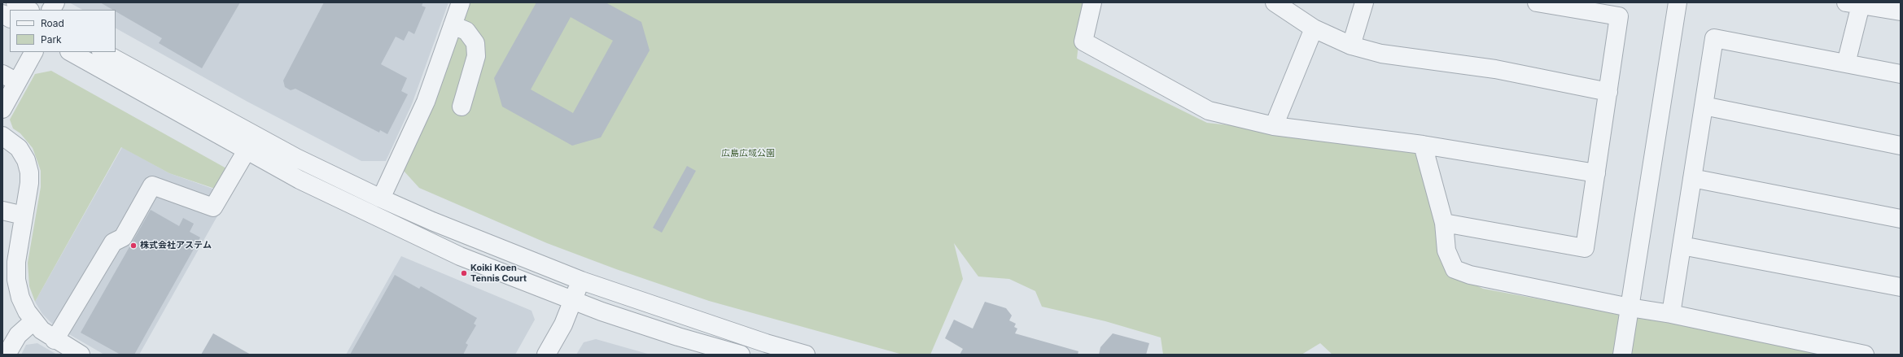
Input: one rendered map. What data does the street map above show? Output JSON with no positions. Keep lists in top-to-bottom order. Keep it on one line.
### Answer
{"parks":["広島広域公園"],"places":["株式会社アステム","Koiki Koen Tennis Court"],"legend":["Road","Park"]}
